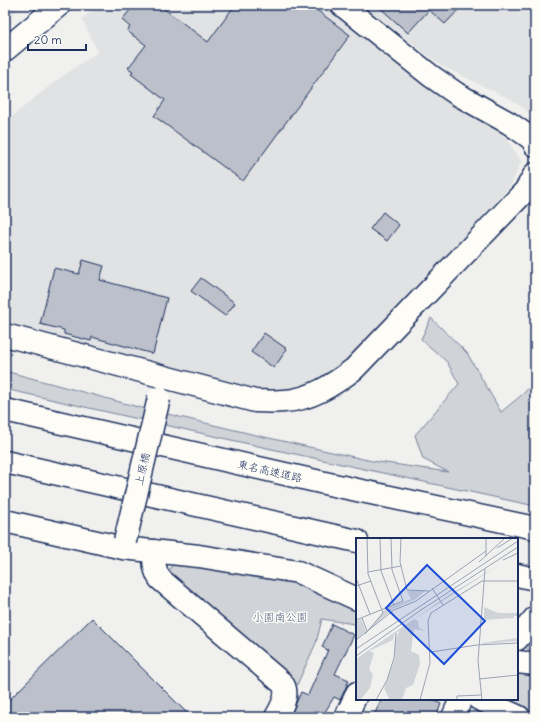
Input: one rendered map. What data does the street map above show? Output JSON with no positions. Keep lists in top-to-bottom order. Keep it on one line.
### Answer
{"streets":{"main road":["上原橋","東名高速道路"]},"parks":["小園南公園"],"scale_bar":"20 m"}
